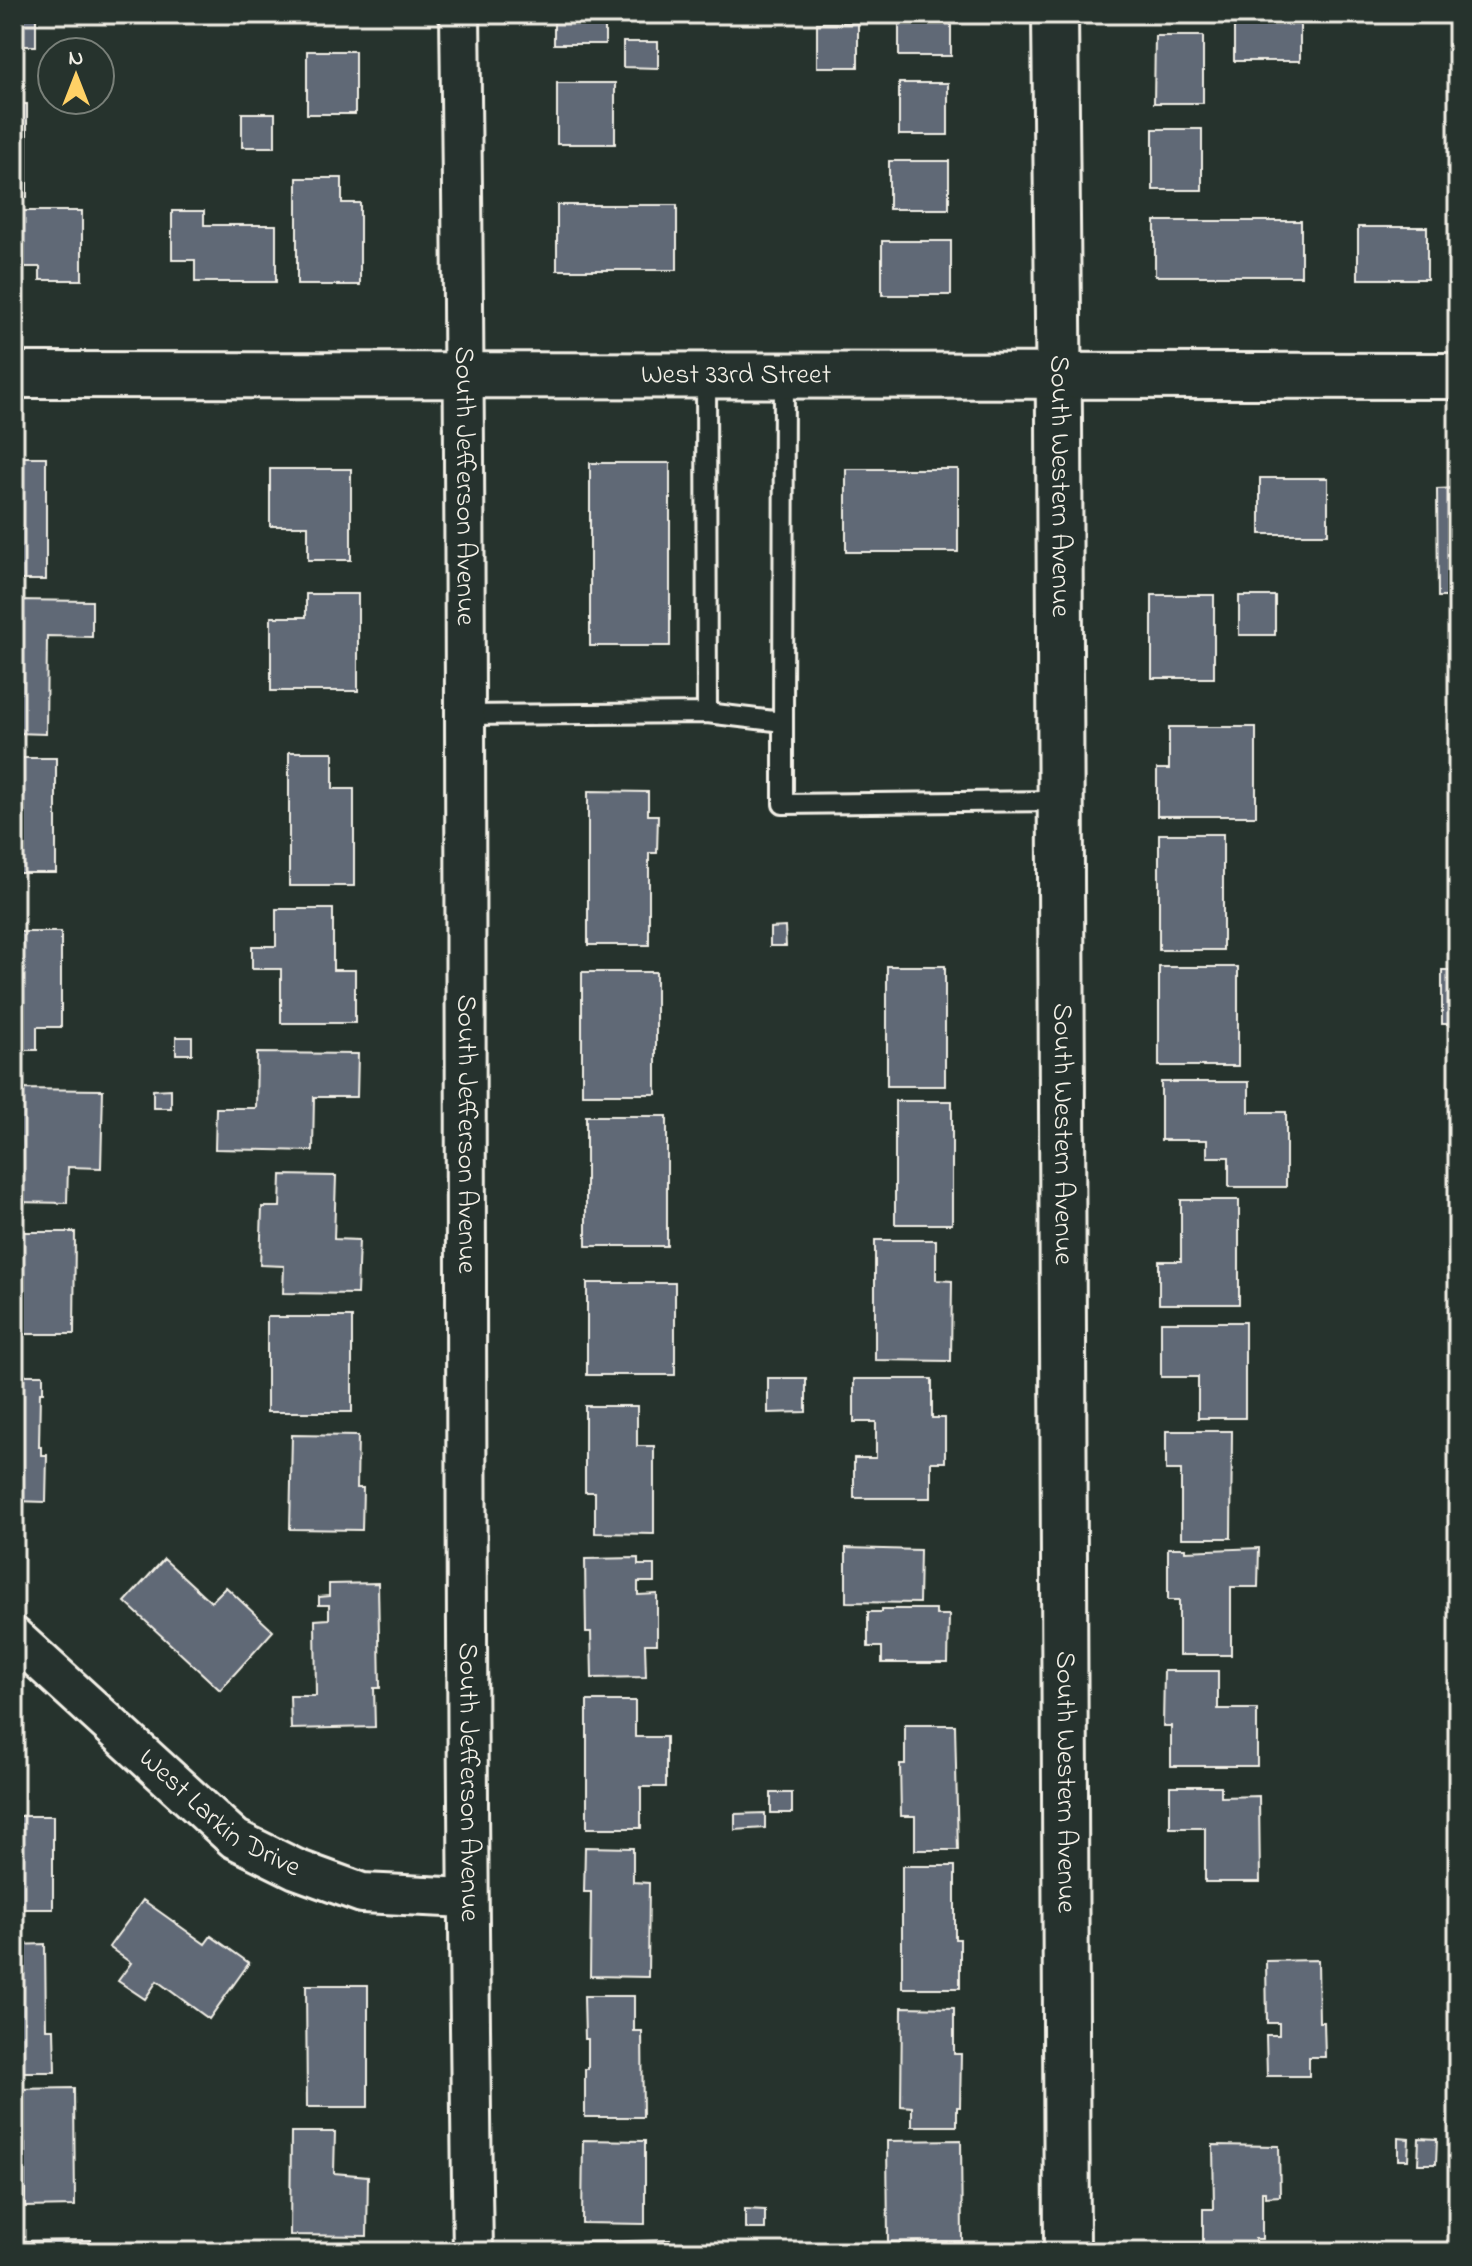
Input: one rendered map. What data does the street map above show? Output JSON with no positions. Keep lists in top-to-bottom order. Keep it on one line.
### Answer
{"streets":{"street":["West 33rd Street","South Jefferson Avenue","South Western Avenue","West Larkin Drive"]},"crossings":[["West 33rd Street","South Jefferson Avenue"],["West 33rd Street","South Western Avenue"],["South Jefferson Avenue","West Larkin Drive"]],"north":"top"}
